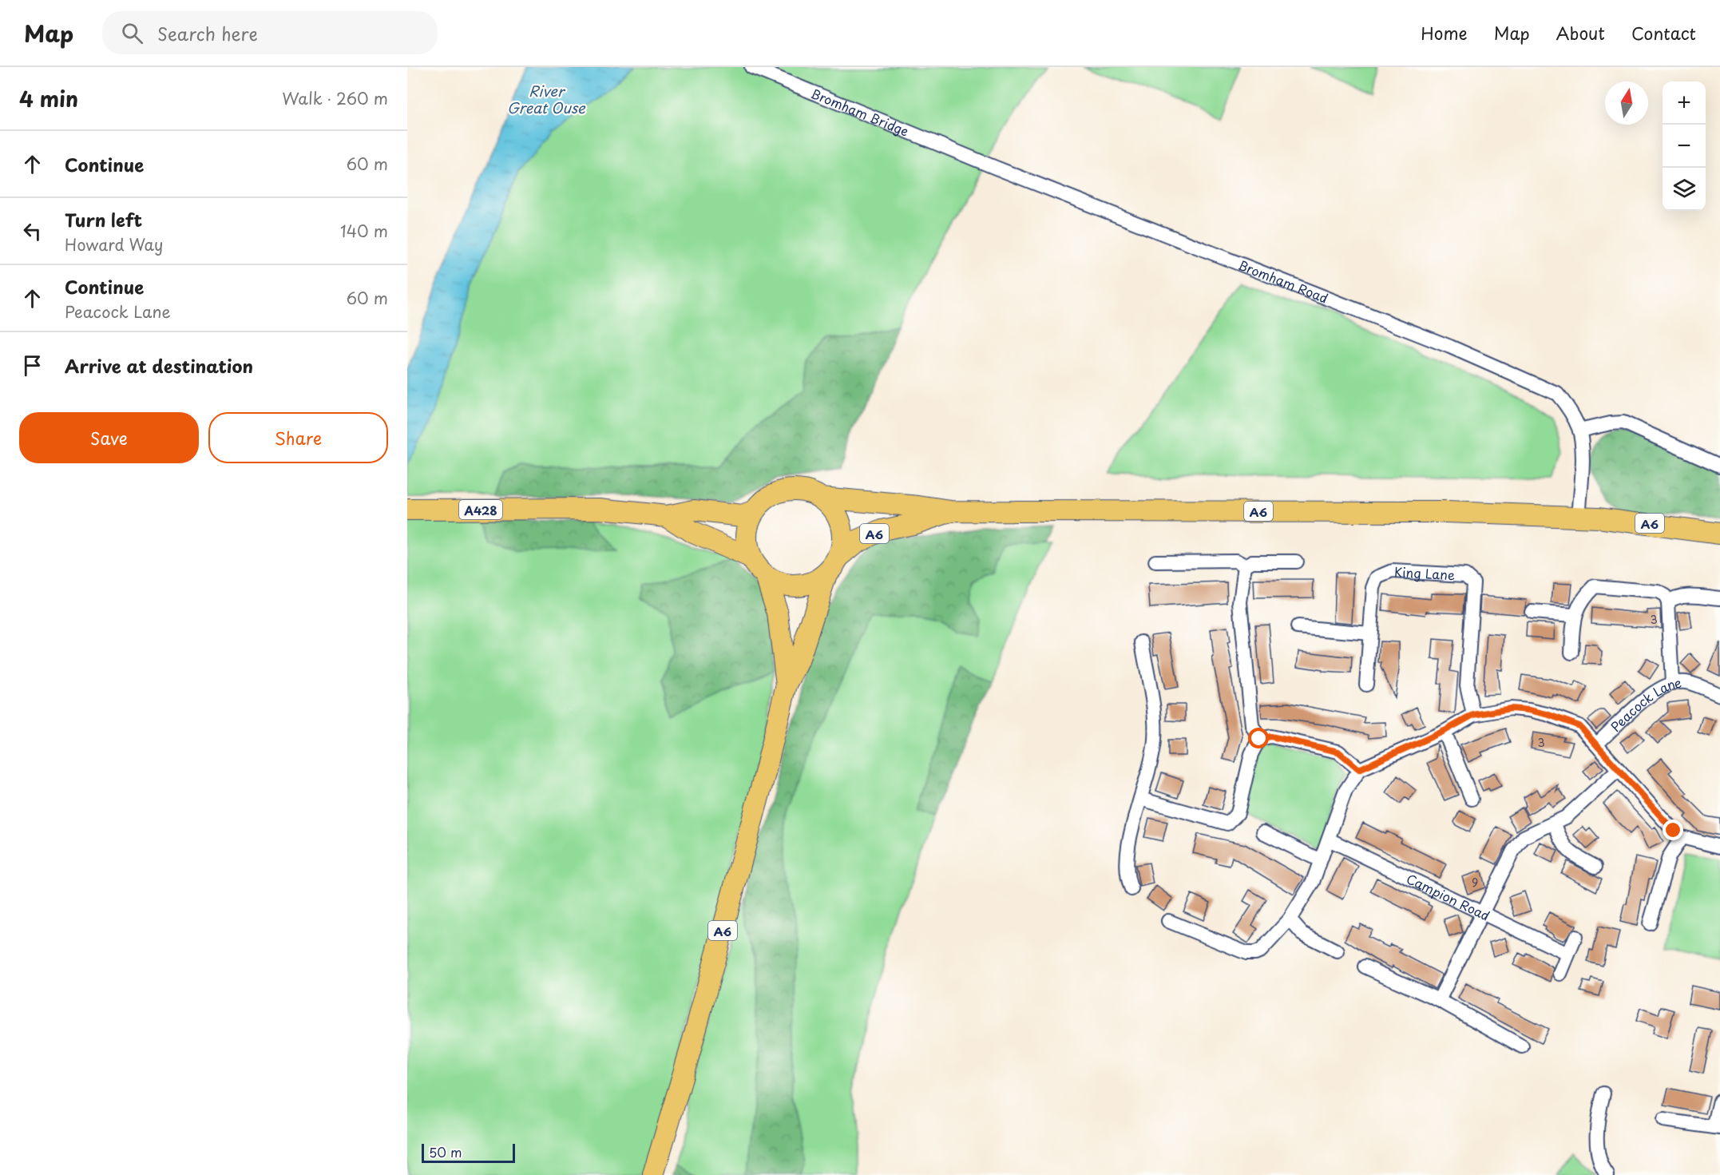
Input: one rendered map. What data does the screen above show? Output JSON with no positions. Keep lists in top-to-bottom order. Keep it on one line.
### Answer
{"streets":{"highway":["A428","A6"],"street":["Bromham Bridge","Bromham Road","King Lane","Peacock Lane","Campion Road"]},"crossings":[["Bromham Bridge","Bromham Road"],["Bromham Road","A6"],["A428","A6"]],"water":["River Great Ouse"],"house_numbers":["3","3","9"],"scale_bar":"50 m","north":"top","page":{"header":"Map","search":"Search here","nav":["Home","Map","About","Contact"],"heading":["4 min","Walk · 260 m"],"map_buttons":["+","−"],"list":[["Continue","60 m"],["Turn left","Howard Way","140 m"],["Continue","Peacock Lane","60 m"],"Arrive at destination"],"buttons":["Save","Share"],"scale":"50 m"}}
